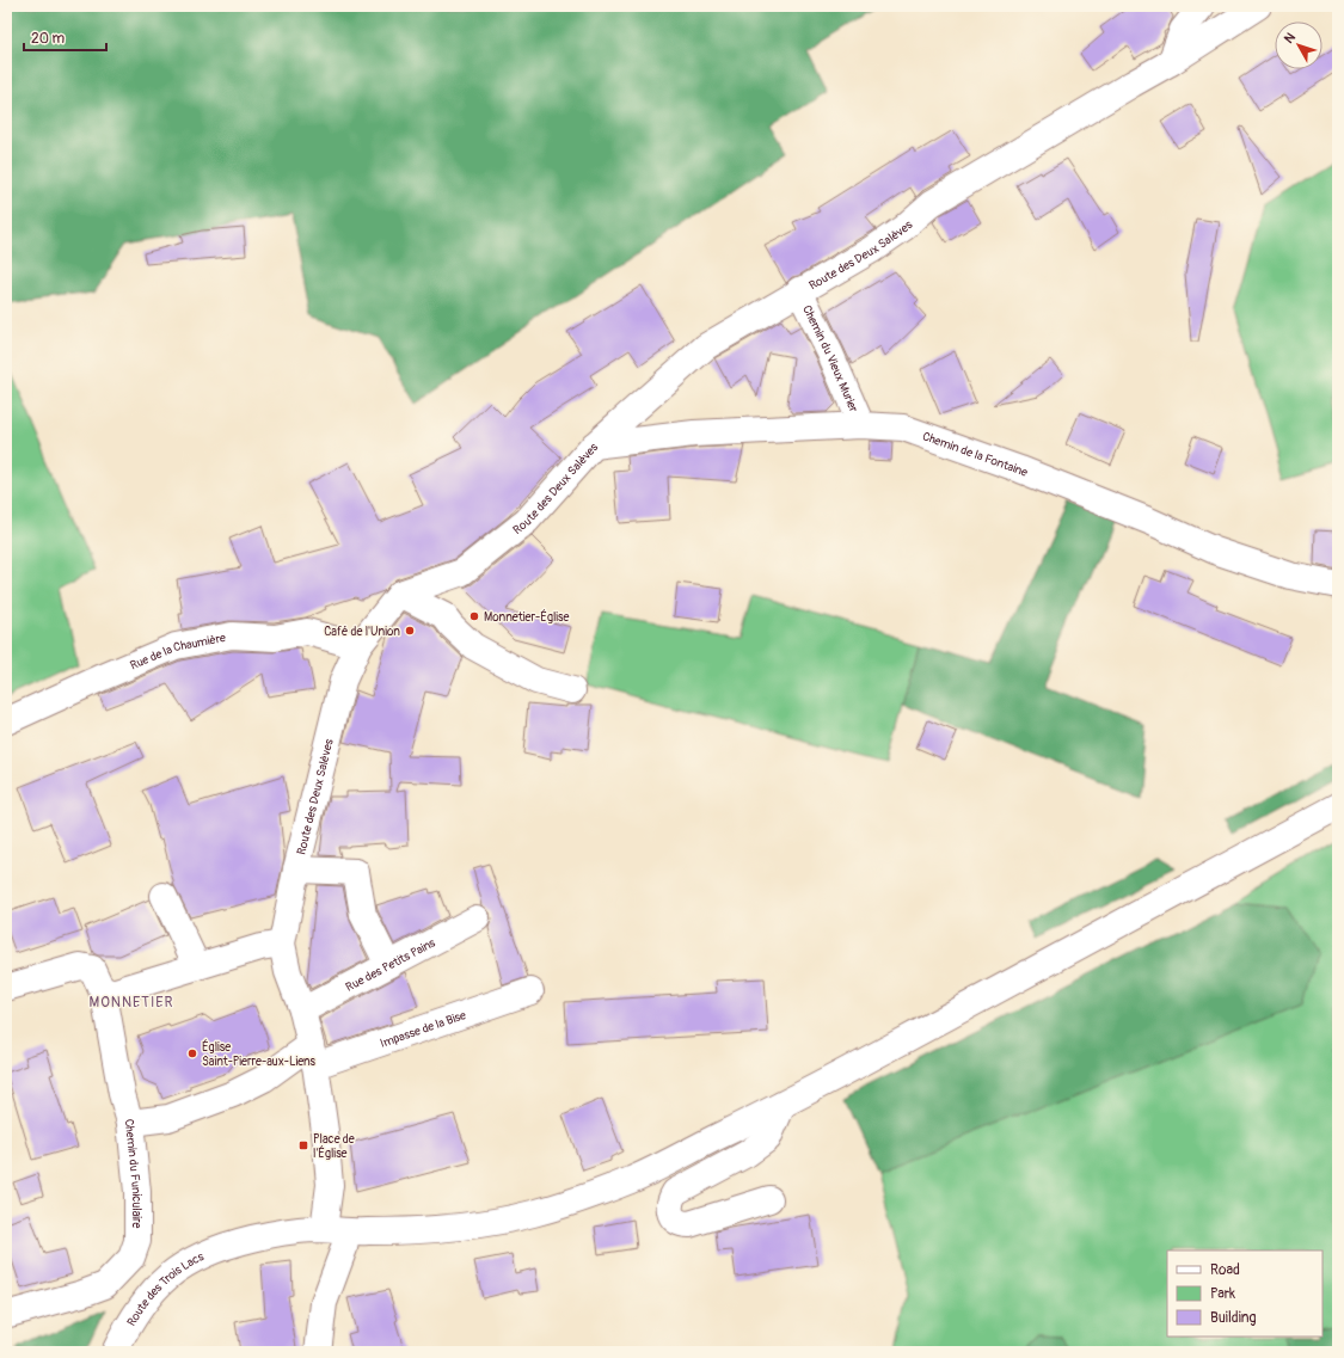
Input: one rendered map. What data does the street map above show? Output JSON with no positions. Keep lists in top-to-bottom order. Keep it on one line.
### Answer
{"streets":{"street":["Route des Deux Salèves","Chemin du Vieux Murier","Chemin de la Fontaine","Rue de la Chaumière","Rue des Petits Pains","Impasse de la Bise","Chemin du Funiculaire","Route des Trois Lacs"]},"crossings":[["Route des Deux Salèves","Chemin du Vieux Murier"],["Route des Deux Salèves","Chemin de la Fontaine"],["Route des Deux Salèves","Rue de la Chaumière"],["Route des Deux Salèves","Rue des Petits Pains"],["Route des Deux Salèves","Impasse de la Bise"],["Route des Deux Salèves","Route des Trois Lacs"],["Chemin du Vieux Murier","Chemin de la Fontaine"],["Impasse de la Bise","Chemin du Funiculaire"]],"districts":["MONNETIER"],"places":{"other":["Monnetier-Église","Café de l'Union","Église Saint-Pierre-aux-Liens"],"transit":["Place de l'Église"]},"legend":["Road","Park","Building"],"scale_bar":"20 m","north":"top left"}
